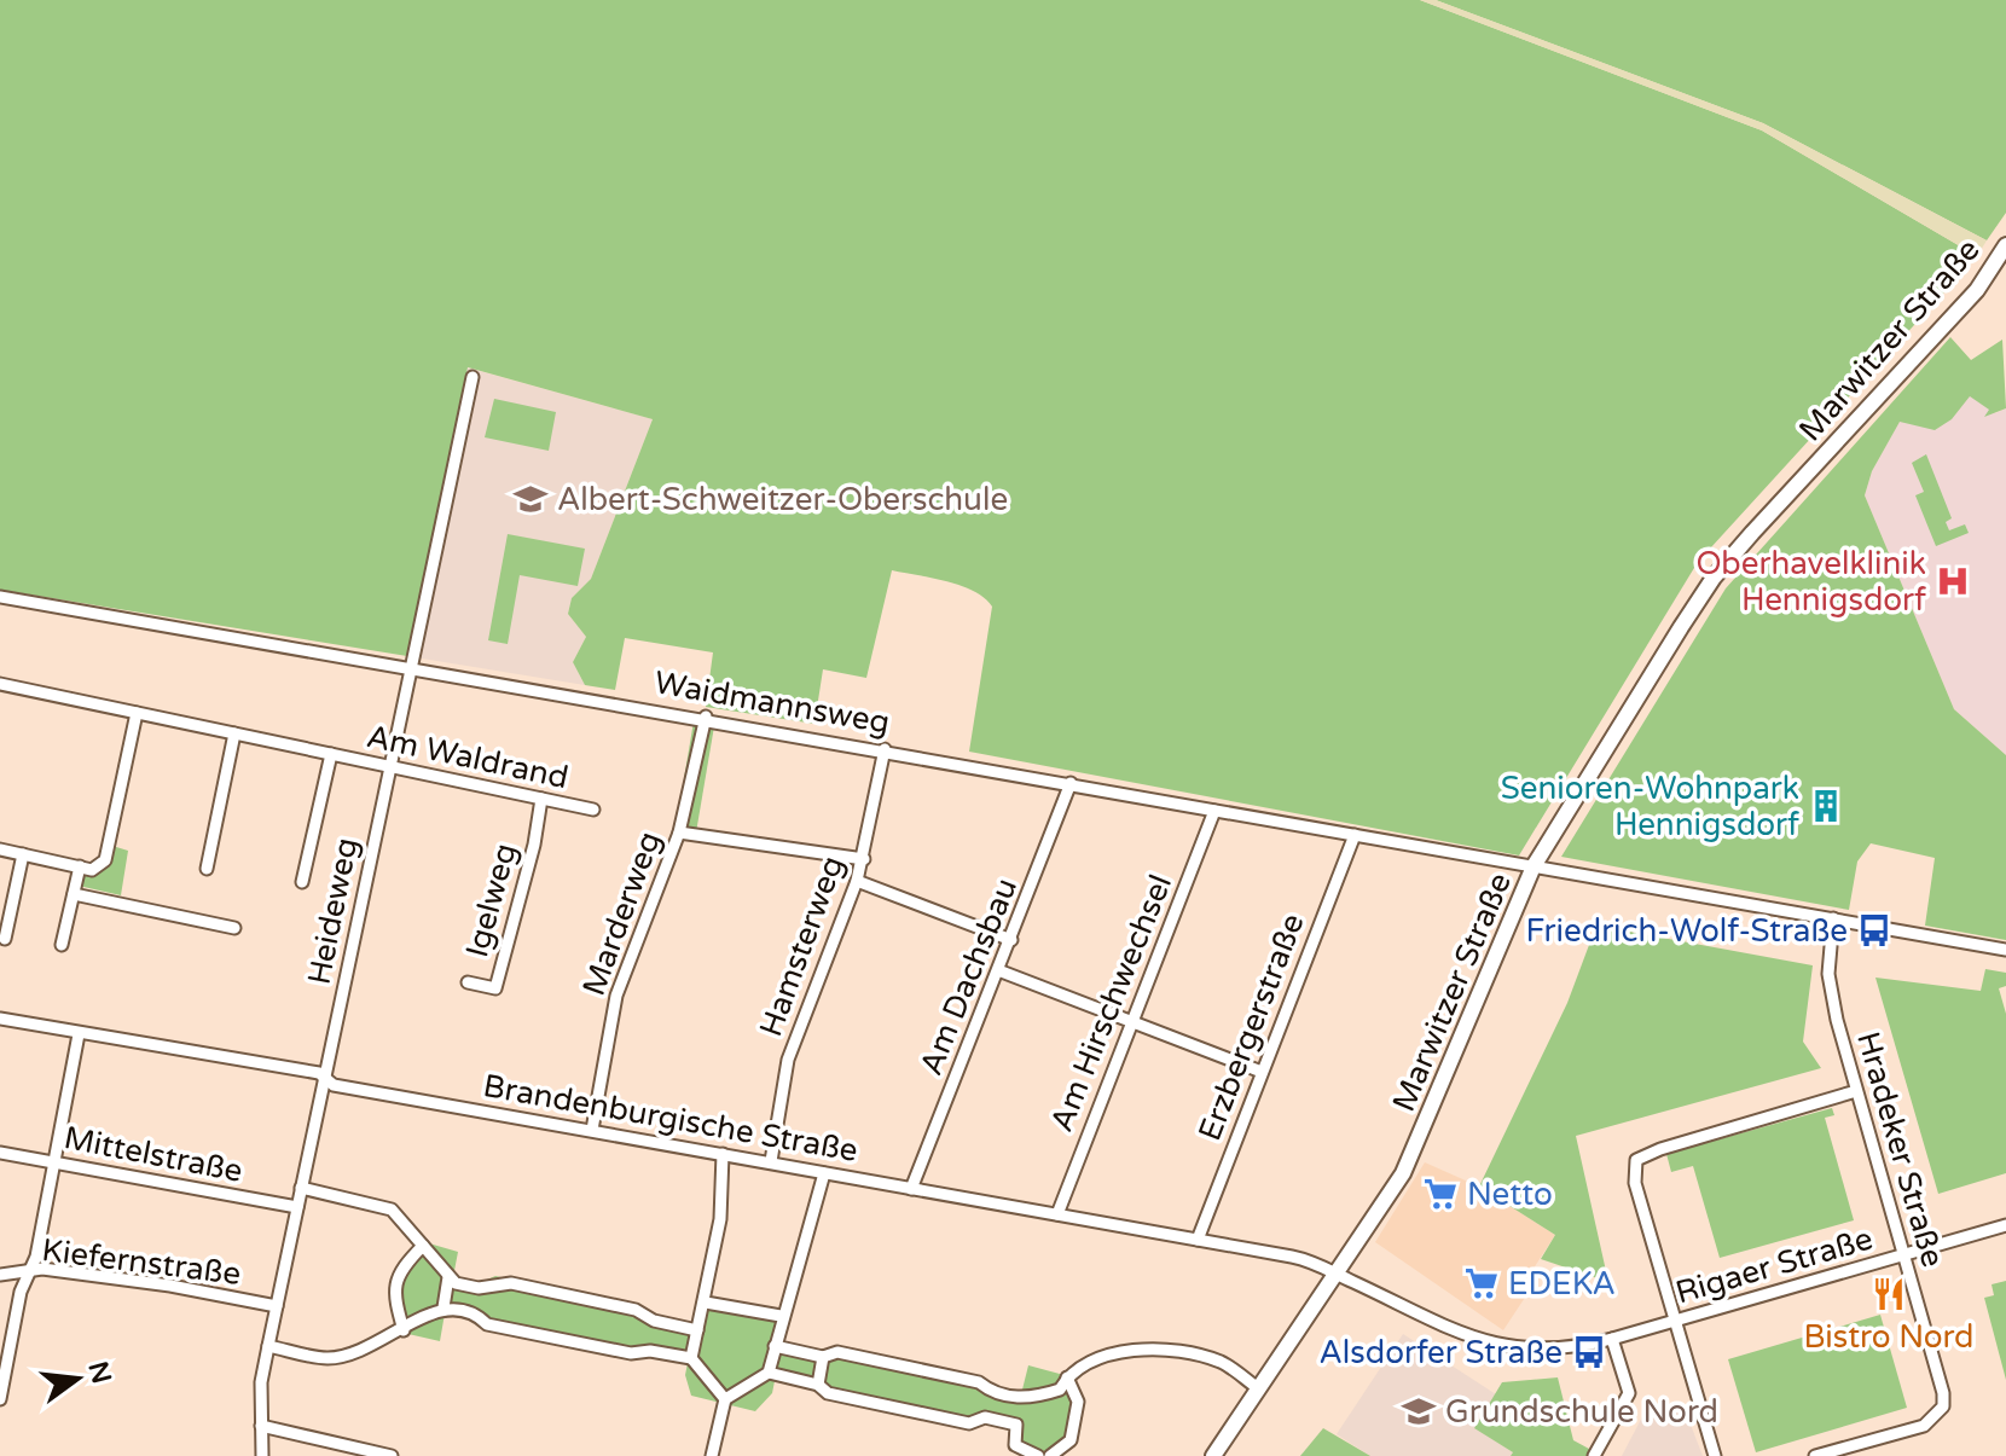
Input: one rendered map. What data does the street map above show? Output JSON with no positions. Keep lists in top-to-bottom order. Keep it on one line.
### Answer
{"streets":{"main road":["Marwitzer Straße"],"street":["Waidmannsweg","Am Waldrand","Igelweg","Heideweg","Marderweg","Hamsterweg","Am Dachsbau","Am Hirschwechsel","Erzbergerstraße","Brandenburgische Straße","Hradeker Straße","Mittelstraße","Kiefernstraße","Rigaer Straße"]},"crossings":[["Marwitzer Straße","Waidmannsweg"],["Marwitzer Straße","Brandenburgische Straße"],["Marwitzer Straße","Rigaer Straße"],["Waidmannsweg","Heideweg"],["Waidmannsweg","Marderweg"],["Waidmannsweg","Hamsterweg"],["Waidmannsweg","Am Dachsbau"],["Waidmannsweg","Am Hirschwechsel"],["Waidmannsweg","Erzbergerstraße"],["Am Waldrand","Igelweg"],["Am Waldrand","Heideweg"],["Heideweg","Brandenburgische Straße"],["Heideweg","Mittelstraße"],["Heideweg","Kiefernstraße"],["Marderweg","Brandenburgische Straße"],["Hamsterweg","Brandenburgische Straße"],["Am Dachsbau","Brandenburgische Straße"],["Am Hirschwechsel","Brandenburgische Straße"],["Erzbergerstraße","Brandenburgische Straße"],["Brandenburgische Straße","Rigaer Straße"],["Hradeker Straße","Rigaer Straße"]],"places":{"school or university":["Albert-Schweitzer-Oberschule","Grundschule Nord"],"hospital":["Oberhavelklinik Hennigsdorf"],"building":["Senioren-Wohnpark Hennigsdorf"],"bus stop":["Friedrich-Wolf-Straße","Alsdorfer Straße"],"supermarket":["Netto","EDEKA"],"restaurant":["Bistro Nord"]},"north":"right"}
